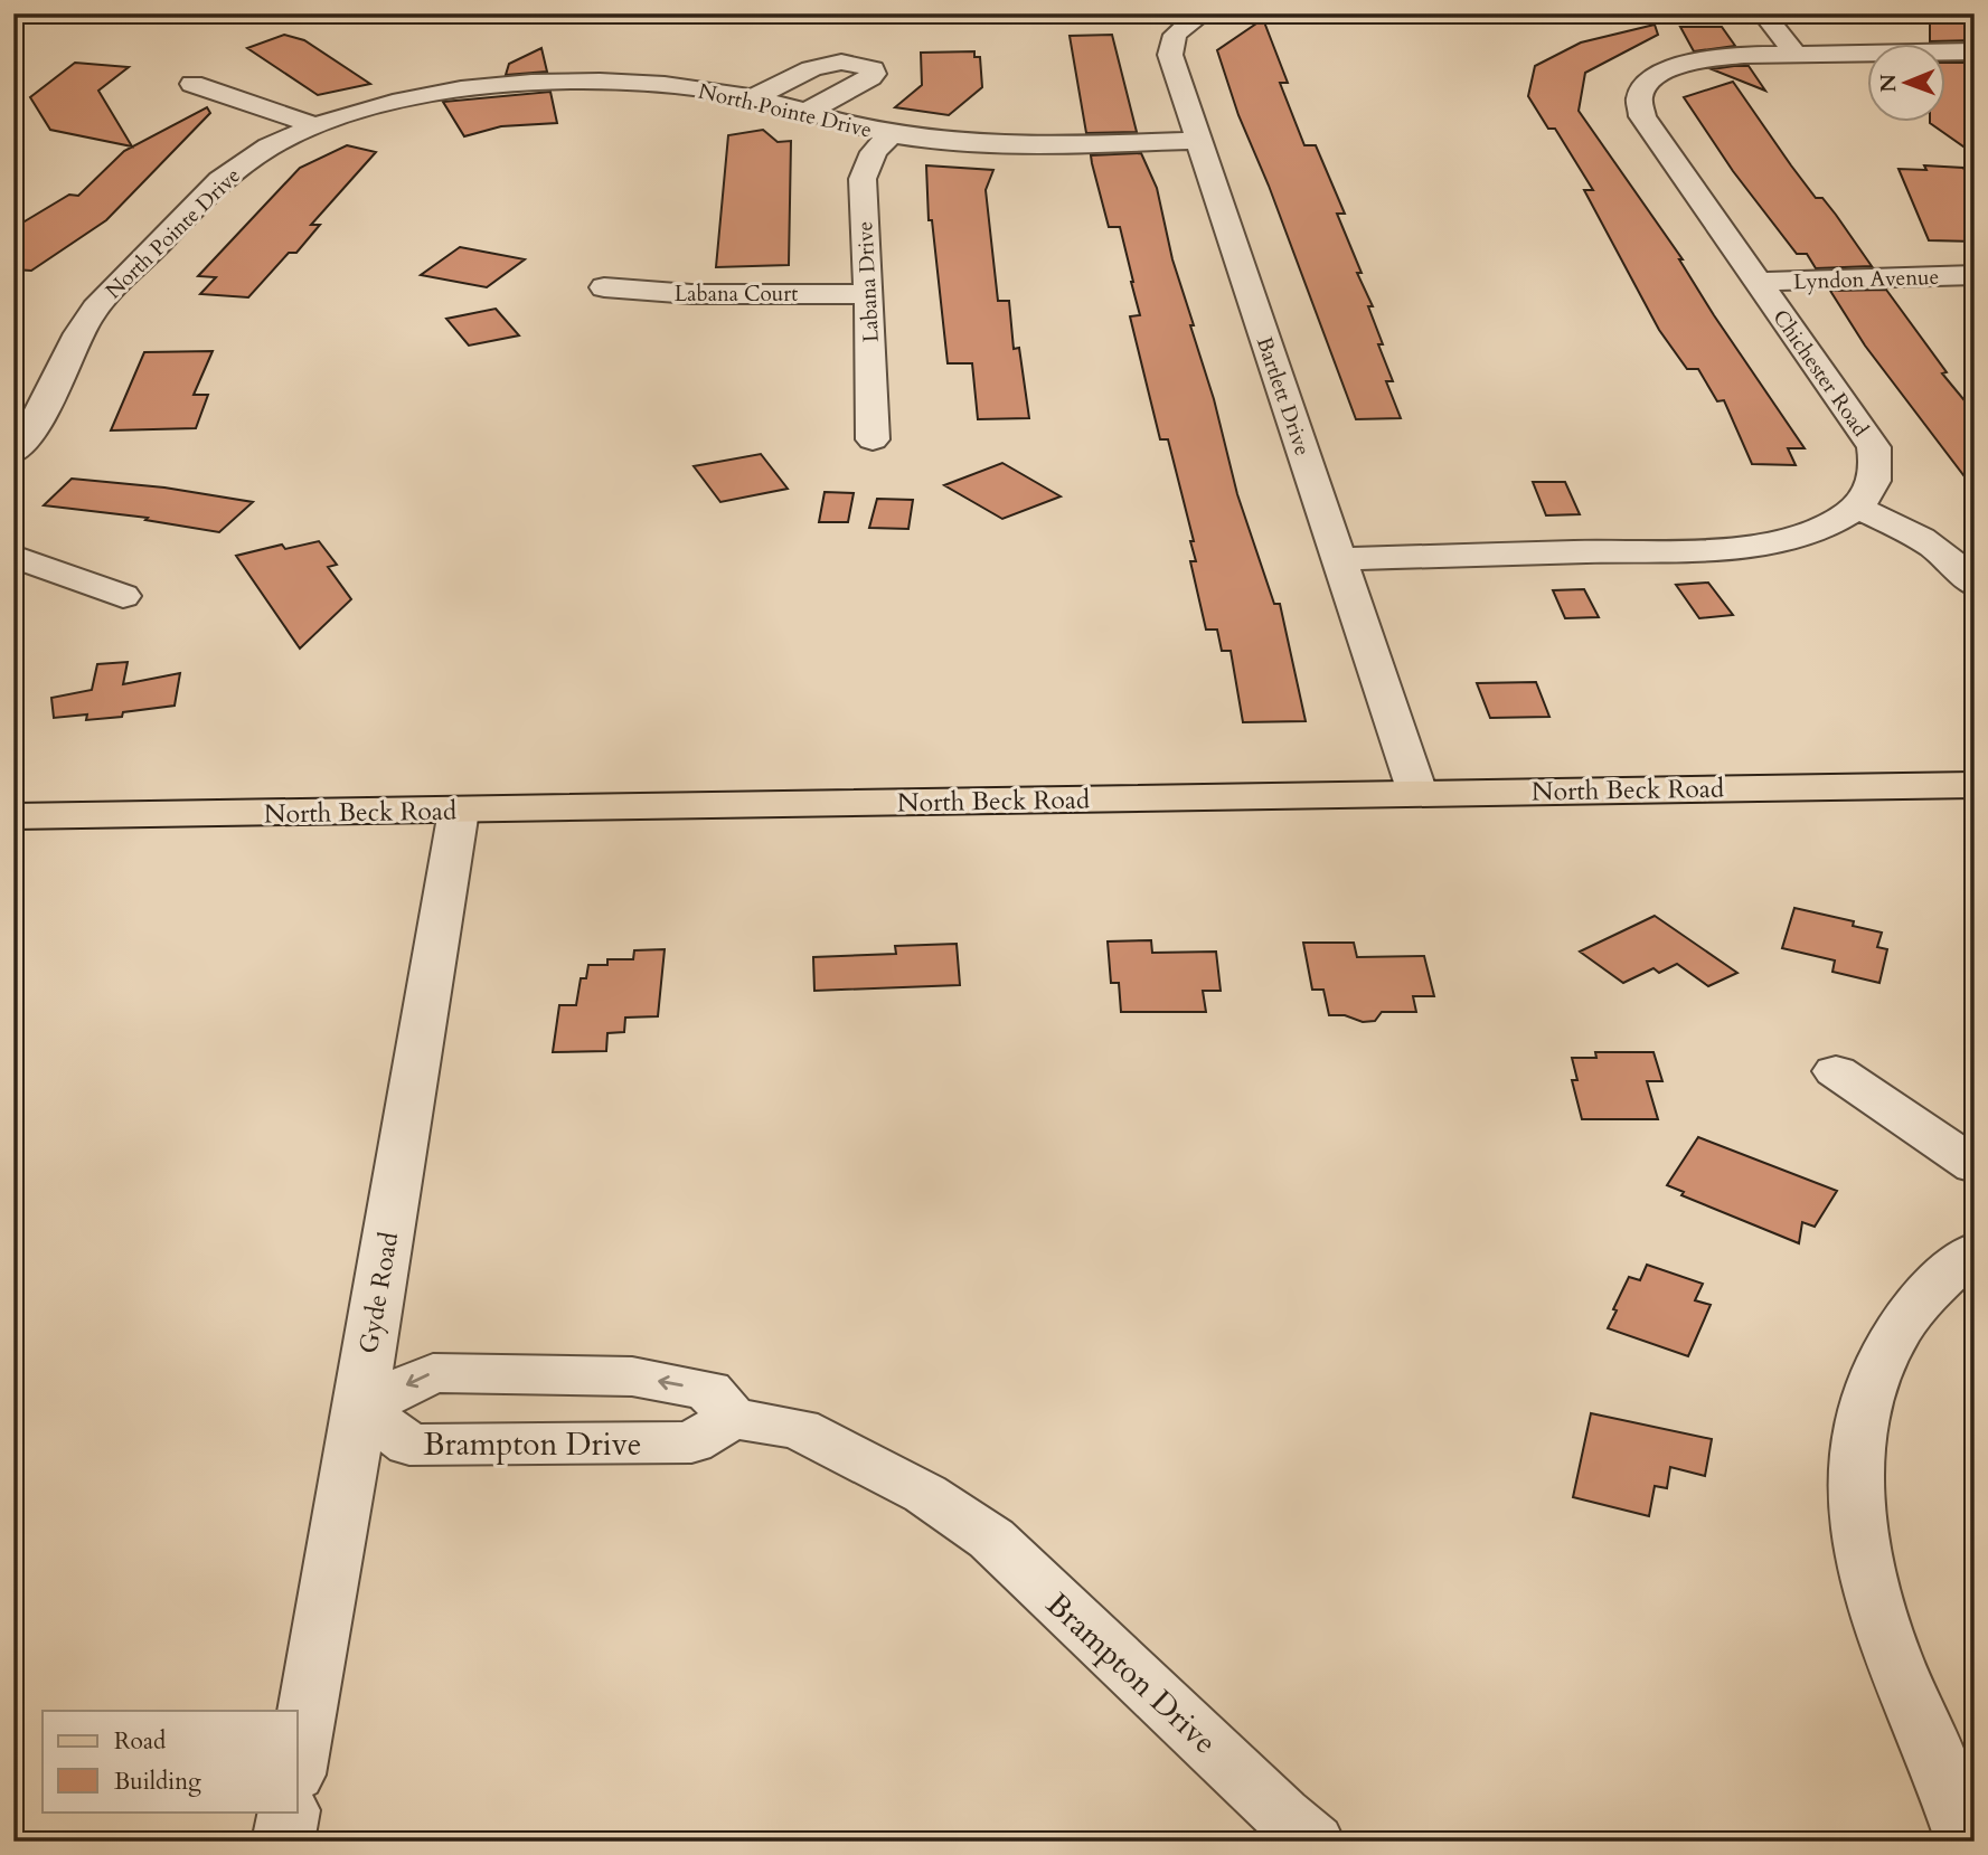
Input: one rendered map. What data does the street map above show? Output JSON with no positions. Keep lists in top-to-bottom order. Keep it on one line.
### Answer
{"streets":{"main road":["North Beck Road"],"street":["North Pointe Drive","Lyndon Avenue","Labana Drive","Labana Court","Chichester Road","Bartlett Drive","Gyde Road","Brampton Drive"]},"crossings":[["North Pointe Drive","Labana Drive"],["North Pointe Drive","Bartlett Drive"],["Lyndon Avenue","Chichester Road"],["Labana Drive","Labana Court"],["Chichester Road","Bartlett Drive"],["Bartlett Drive","North Beck Road"],["North Beck Road","Gyde Road"],["Gyde Road","Brampton Drive"]],"legend":["Road","Building"],"north":"left"}
